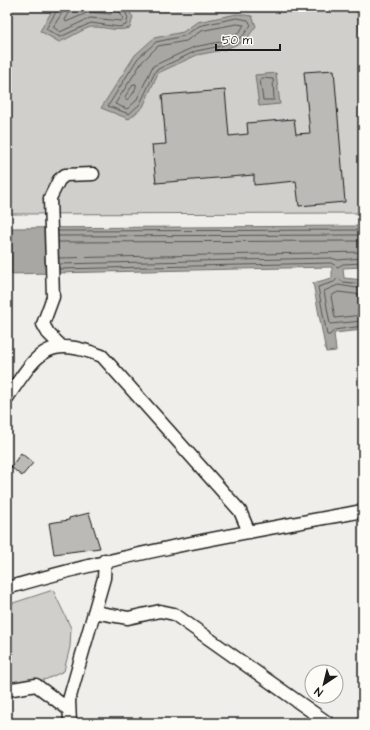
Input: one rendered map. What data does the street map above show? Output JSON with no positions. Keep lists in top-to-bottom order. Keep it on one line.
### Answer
{"scale_bar":"50 m","north":"bottom left"}
